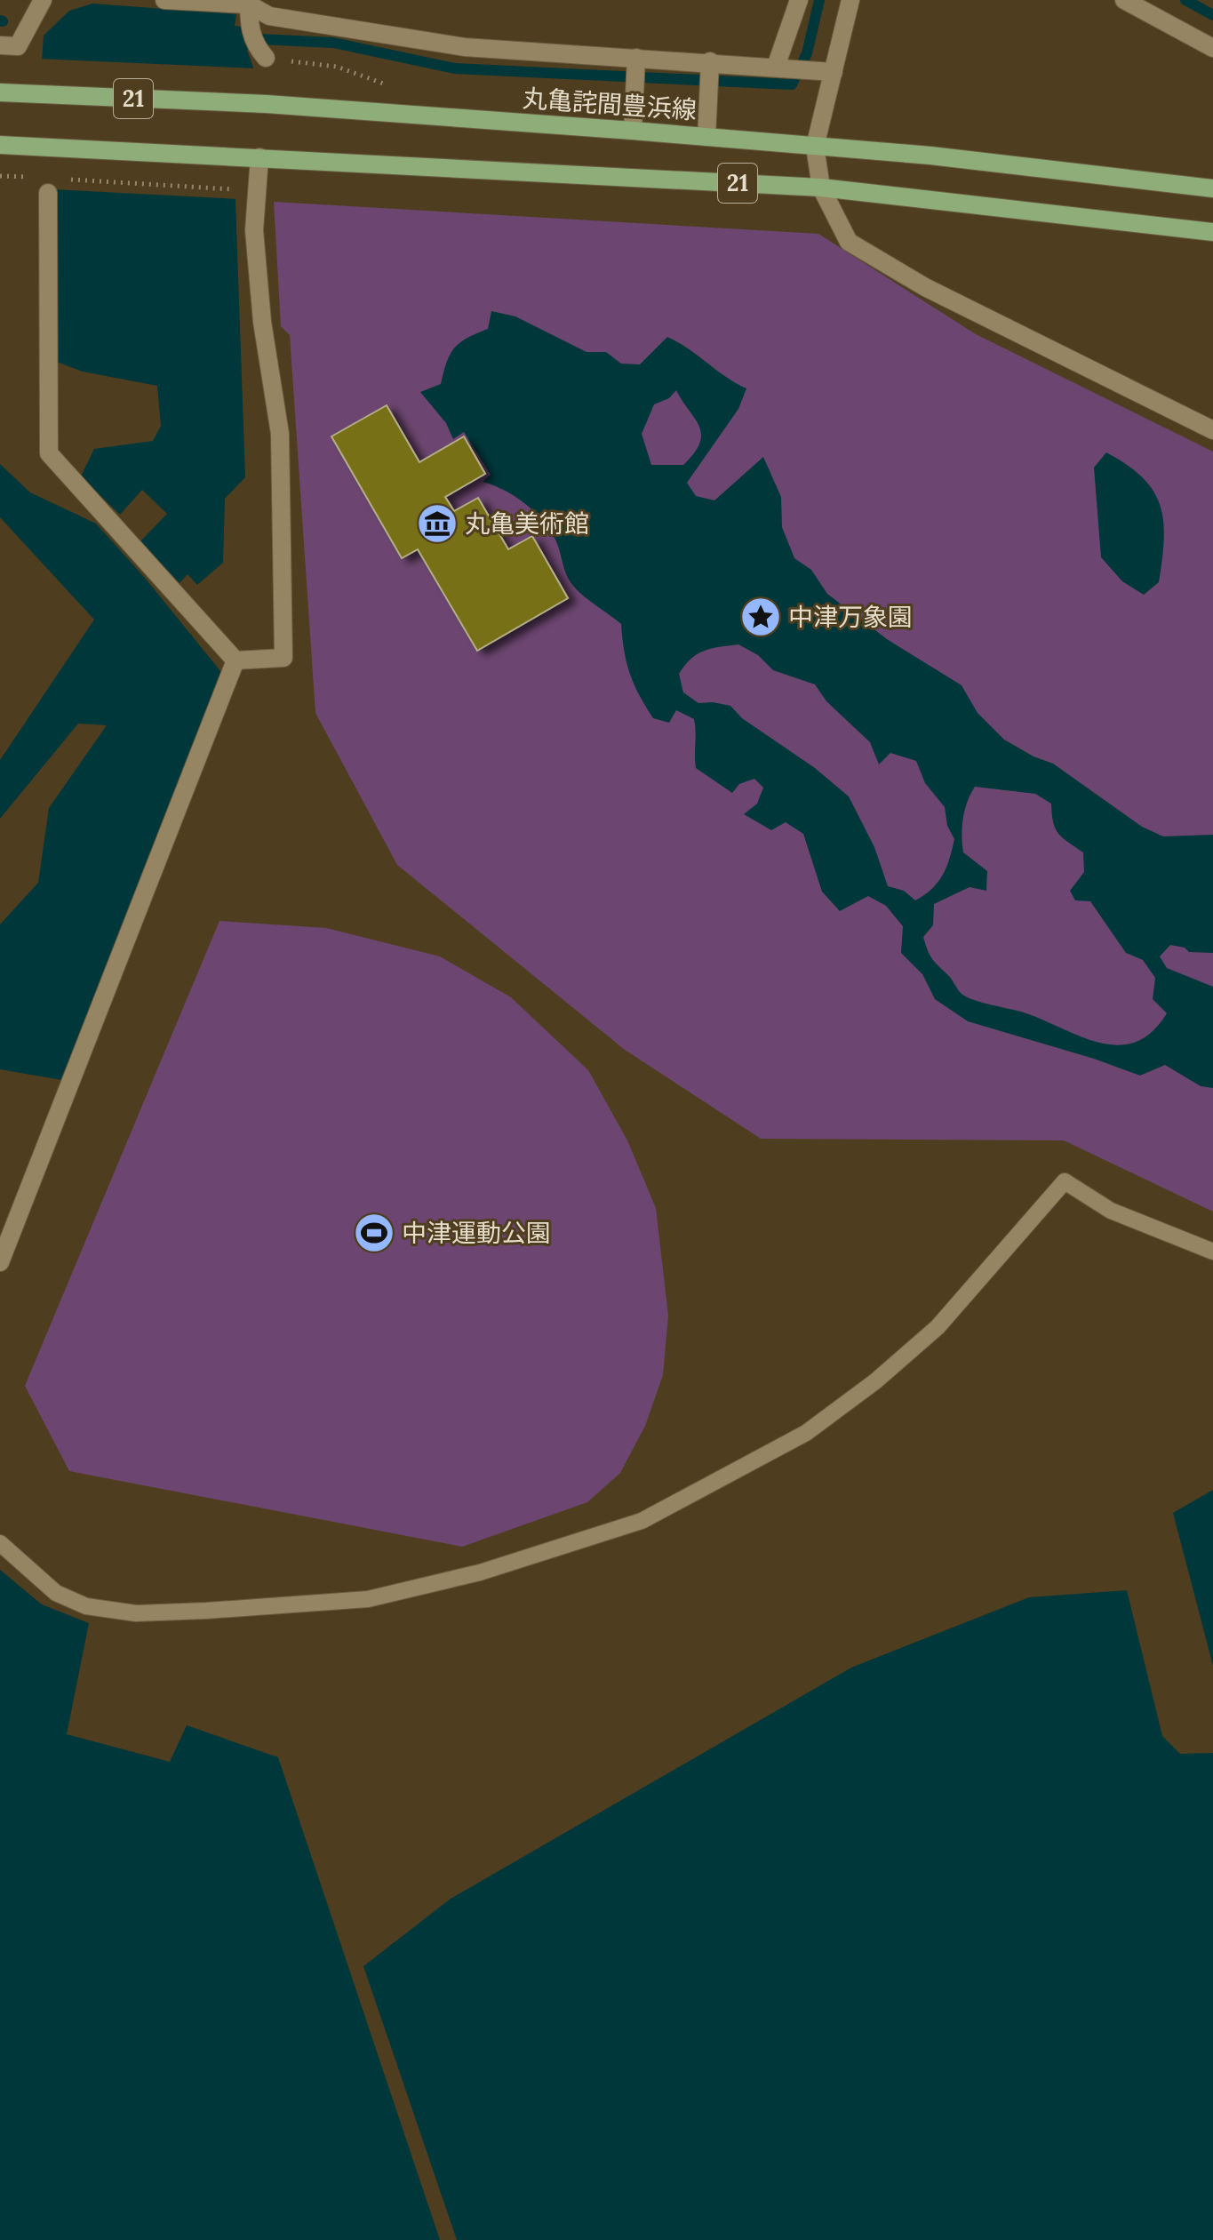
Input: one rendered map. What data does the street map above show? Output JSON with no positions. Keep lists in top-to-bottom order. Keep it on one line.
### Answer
{"streets":{"main road":["21","丸亀詫間豊浜線"]},"places":{"museum":["丸亀美術館"],"place":["中津万象園"],"sports":["中津運動公園"]}}
